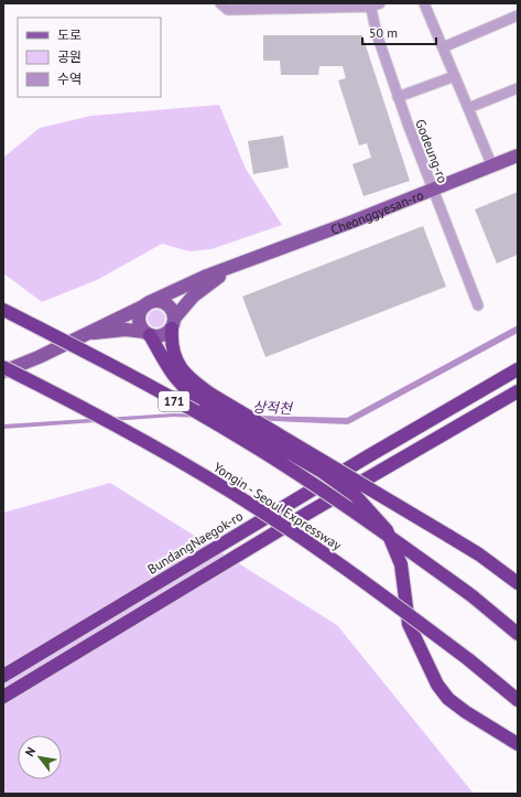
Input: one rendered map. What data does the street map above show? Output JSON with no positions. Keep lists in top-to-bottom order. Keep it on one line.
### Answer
{"streets":{"highway":["171","Yongin - Seoul Expressway","BundangNaegok-ro"],"main road":["Cheonggyesan-ro"],"street":["Godeung-ro"]},"crossings":[["Godeung-ro","Cheonggyesan-ro"]],"water":["상적천"],"legend":["도로","공원","수역"],"scale_bar":"50 m","north":"top left"}
